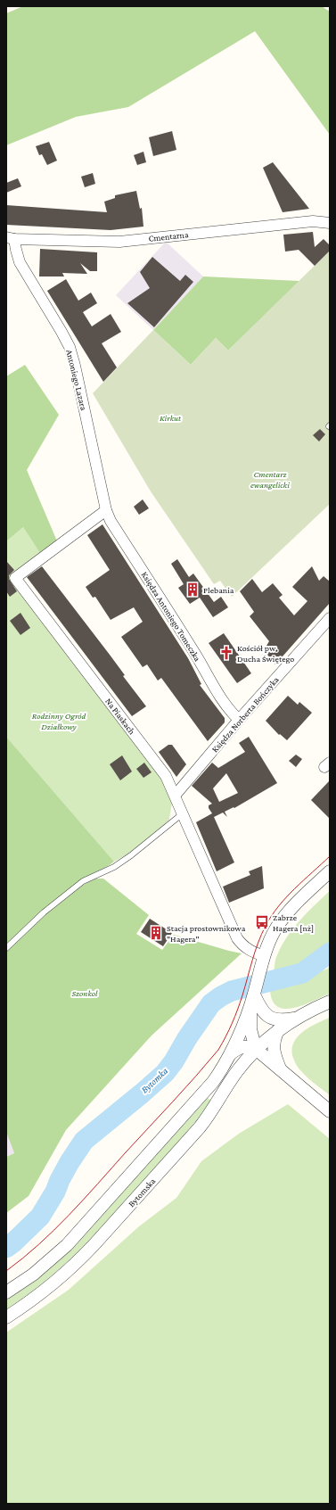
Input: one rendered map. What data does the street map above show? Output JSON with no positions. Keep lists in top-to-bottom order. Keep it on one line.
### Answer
{"streets":{"street":["Cmentarna","Antoniego Lazara","Księdza Antoniego Tomeczka","Księdza Norberta Bończyka","Na Piaskach","Bytomska"]},"crossings":[["Cmentarna","Antoniego Lazara"],["Antoniego Lazara","Księdza Antoniego Tomeczka"],["Antoniego Lazara","Na Piaskach"],["Księdza Antoniego Tomeczka","Księdza Norberta Bończyka"],["Księdza Antoniego Tomeczka","Na Piaskach"],["Księdza Norberta Bończyka","Na Piaskach"]],"water":["Bytomka"],"parks":["Kirkut","Cmentarz ewangelicki","Rodzinny Ogród Działkowy","Szonkol"],"places":{"building":["Plebania","Stacja prostownikowa \"Hagera\""],"church":["Kościół pw. Ducha Świętego"],"bus stop":["Zabrze Hagera [nż]"]}}
